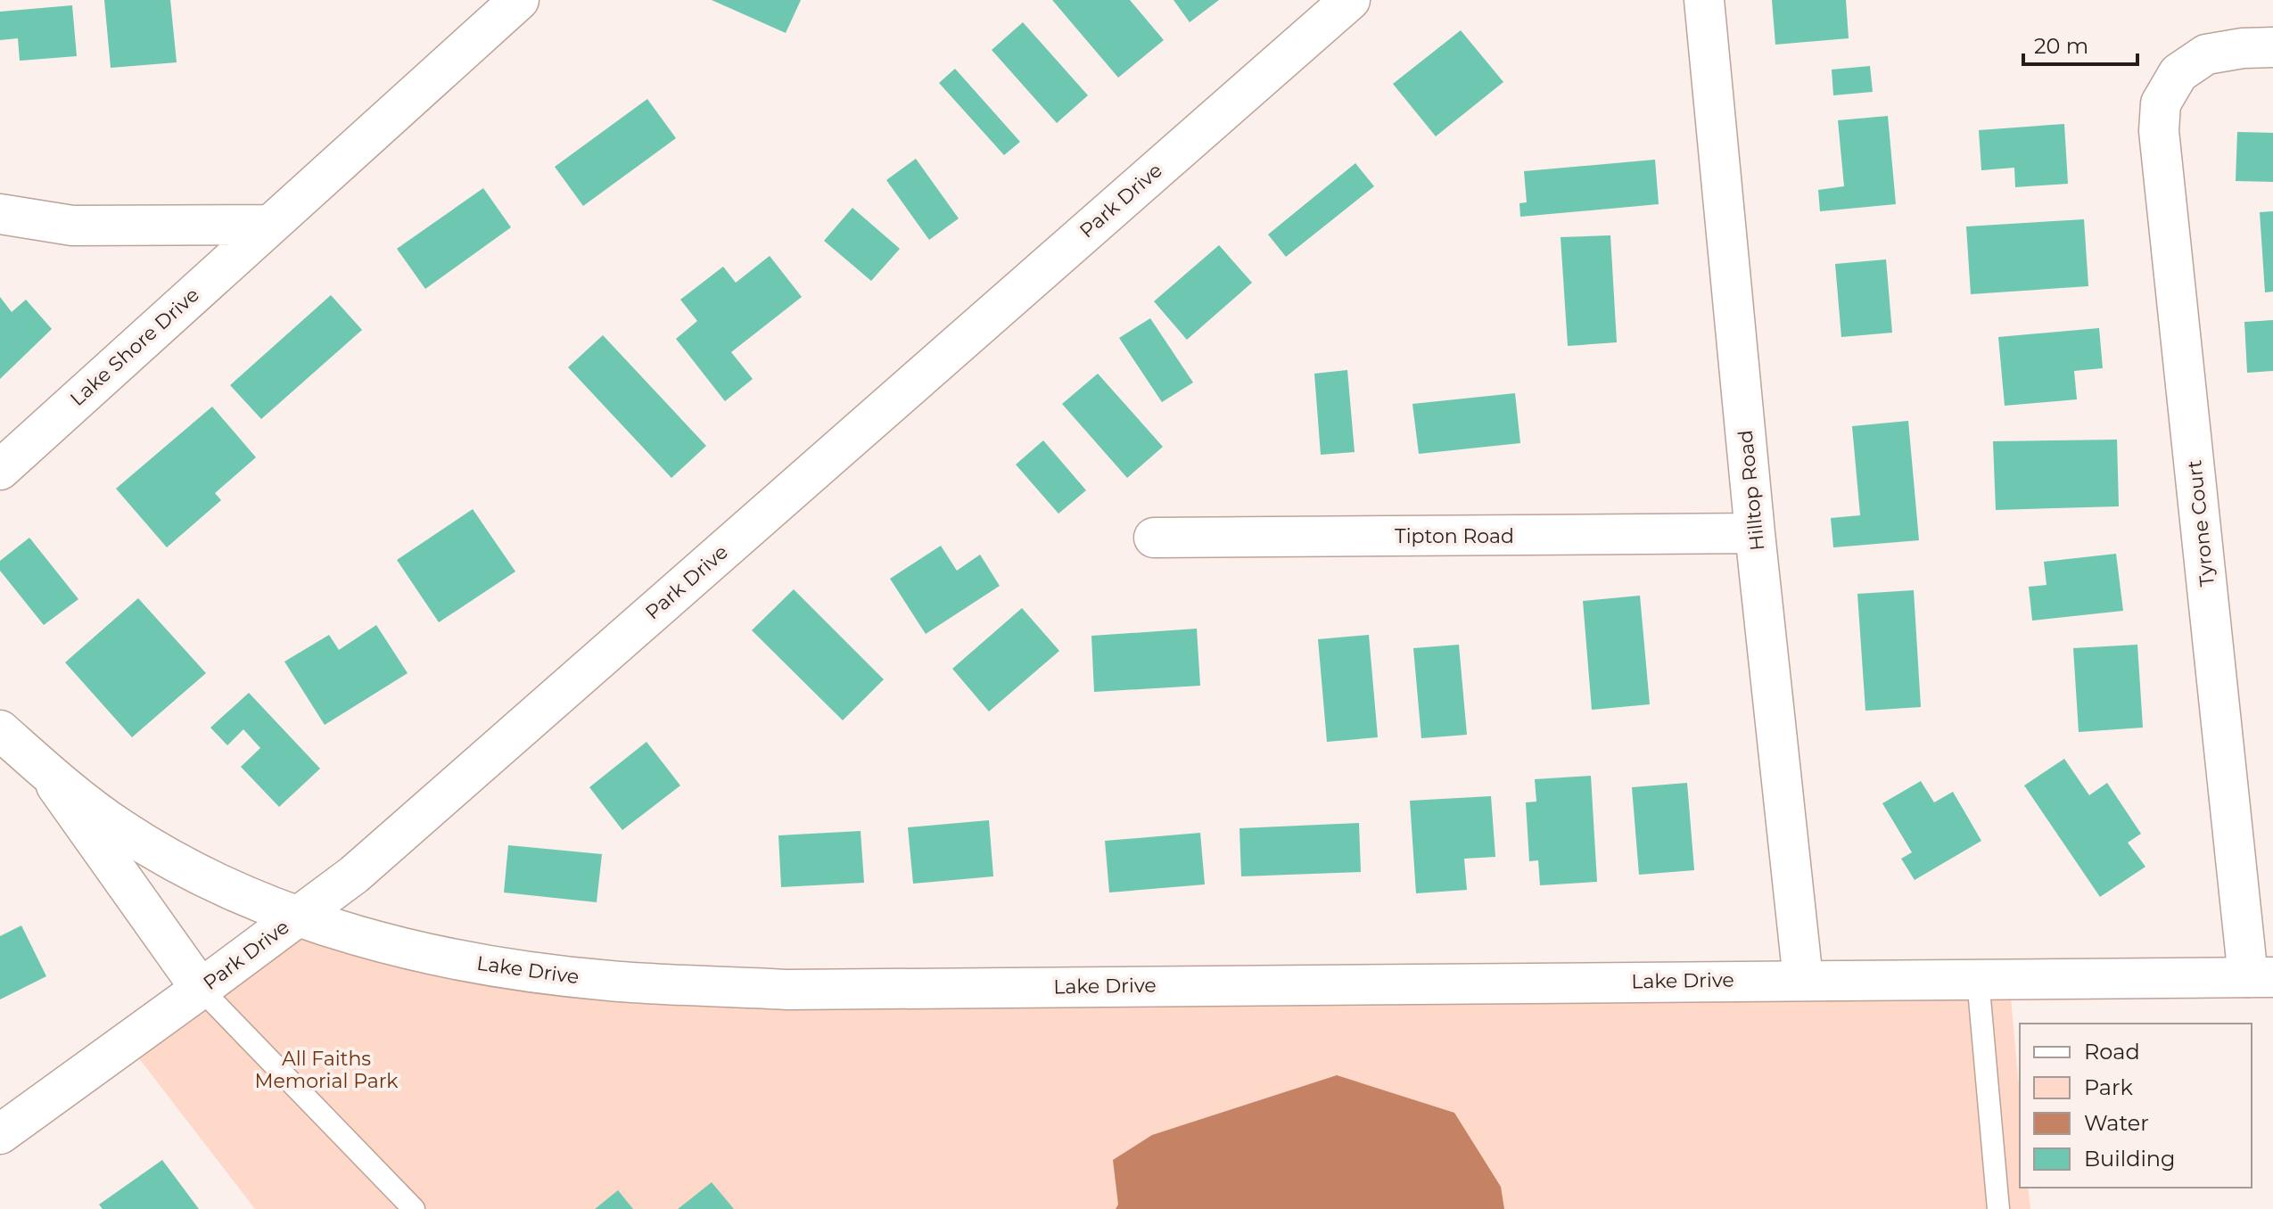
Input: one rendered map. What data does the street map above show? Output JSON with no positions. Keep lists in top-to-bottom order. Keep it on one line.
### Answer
{"streets":{"street":["Park Drive","Lake Shore Drive","Hilltop Road","Tyrone Court","Tipton Road","Lake Drive"]},"crossings":[["Park Drive","Lake Drive"],["Hilltop Road","Tipton Road"],["Hilltop Road","Lake Drive"],["Tyrone Court","Lake Drive"]],"parks":["All Faiths Memorial Park"],"legend":["Road","Park","Water","Building"],"scale_bar":"20 m"}
